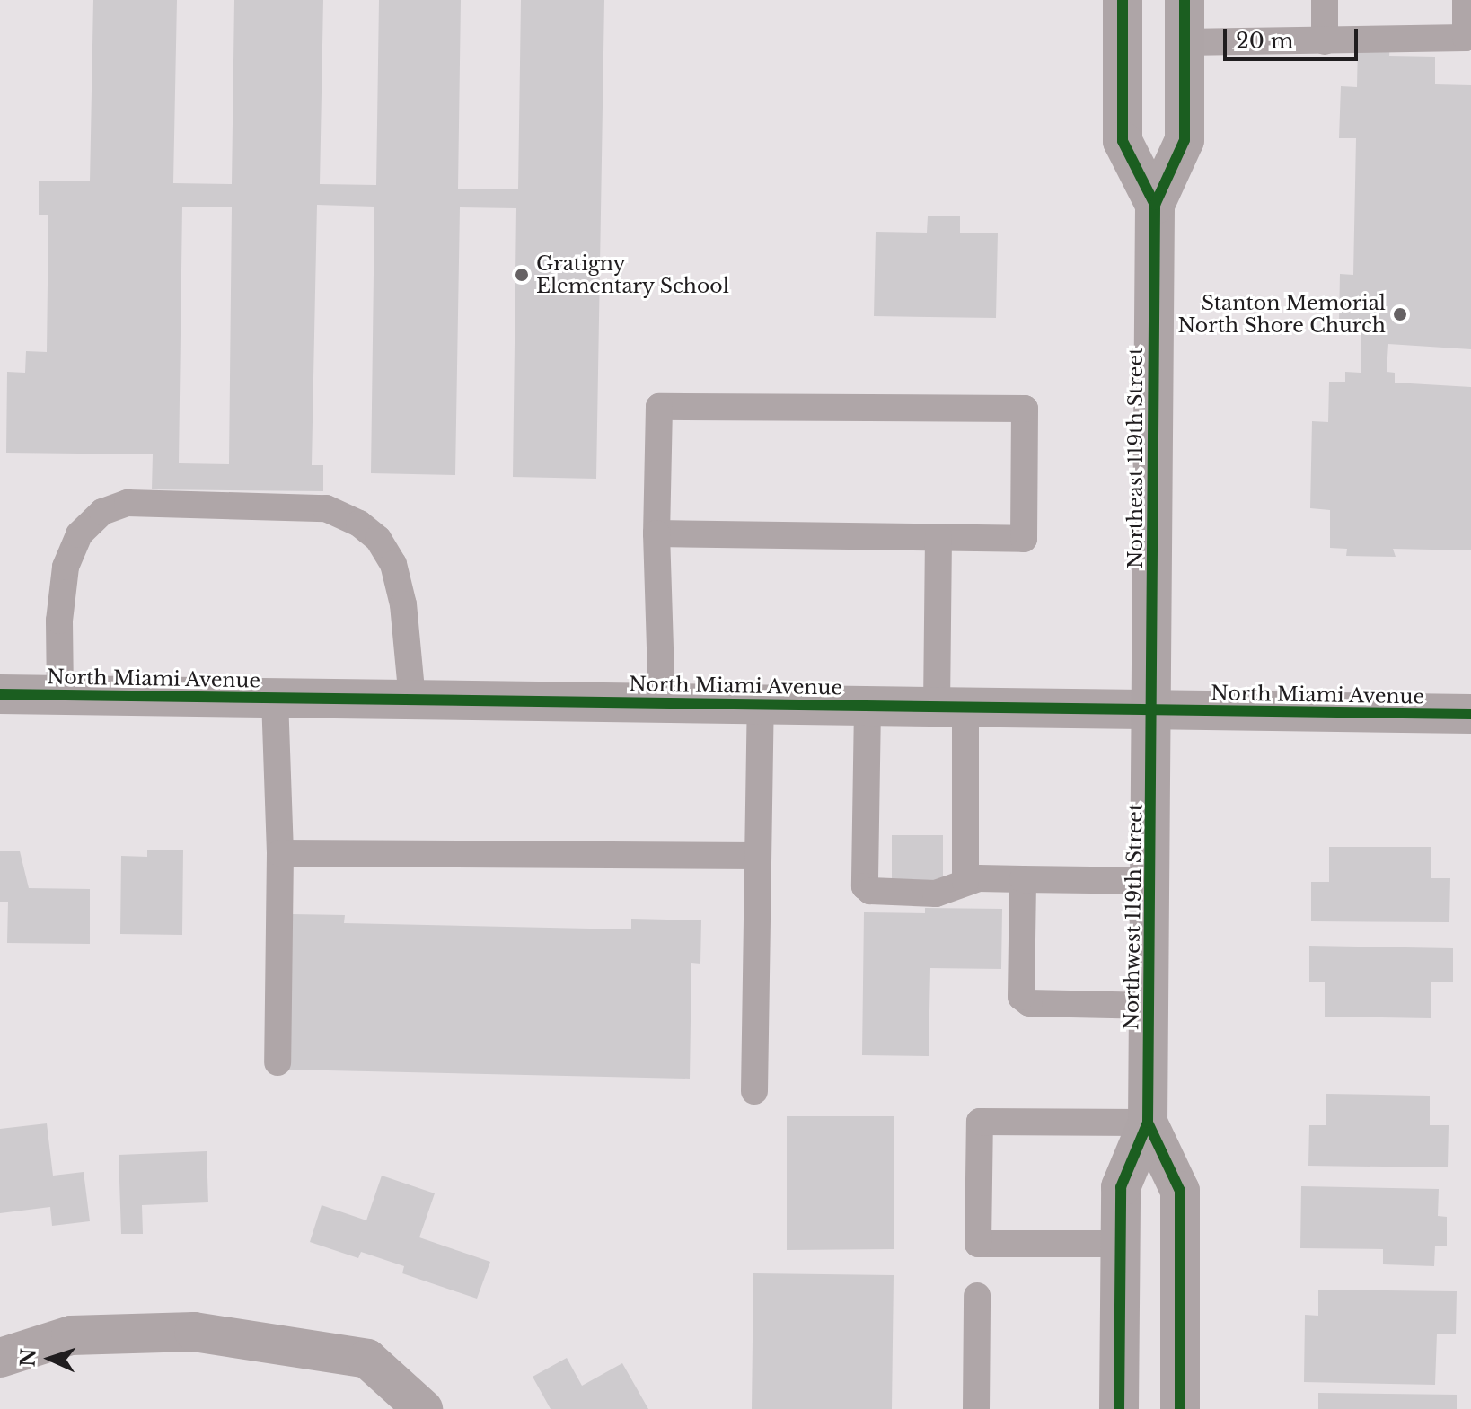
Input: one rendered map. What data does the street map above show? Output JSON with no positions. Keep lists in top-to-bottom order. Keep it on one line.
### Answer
{"streets":{"main road":["Northeast 119th Street","Northwest 119th Street"],"street":["North Miami Avenue"]},"crossings":[["Northeast 119th Street","North Miami Avenue"],["Northeast 119th Street","Northwest 119th Street"],["North Miami Avenue","Northwest 119th Street"]],"places":["Gratigny Elementary School","Stanton Memorial North Shore Church"],"scale_bar":"20 m","north":"left"}
